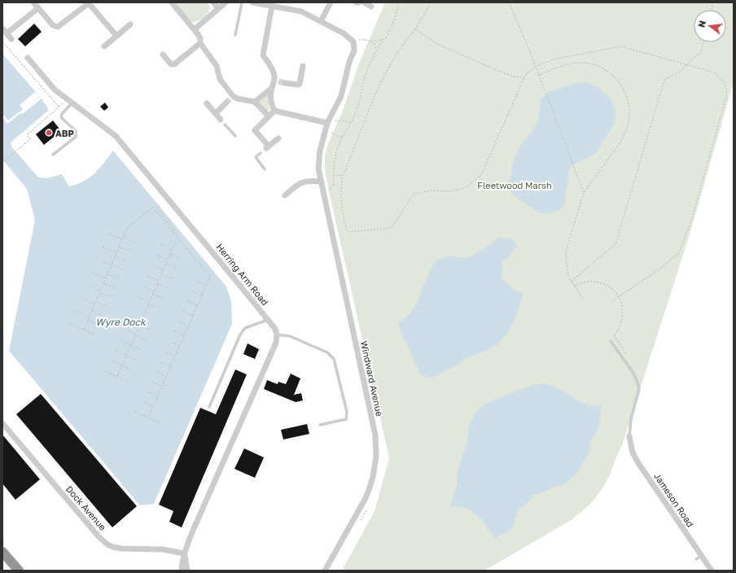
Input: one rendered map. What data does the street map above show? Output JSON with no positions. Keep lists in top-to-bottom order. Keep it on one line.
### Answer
{"streets":{"street":["Herring Arm Road","Windward Avenue","Jameson Road","Dock Avenue"]},"water":["Wyre Dock"],"parks":["Fleetwood Marsh"],"places":["ABP"],"north":"left"}
